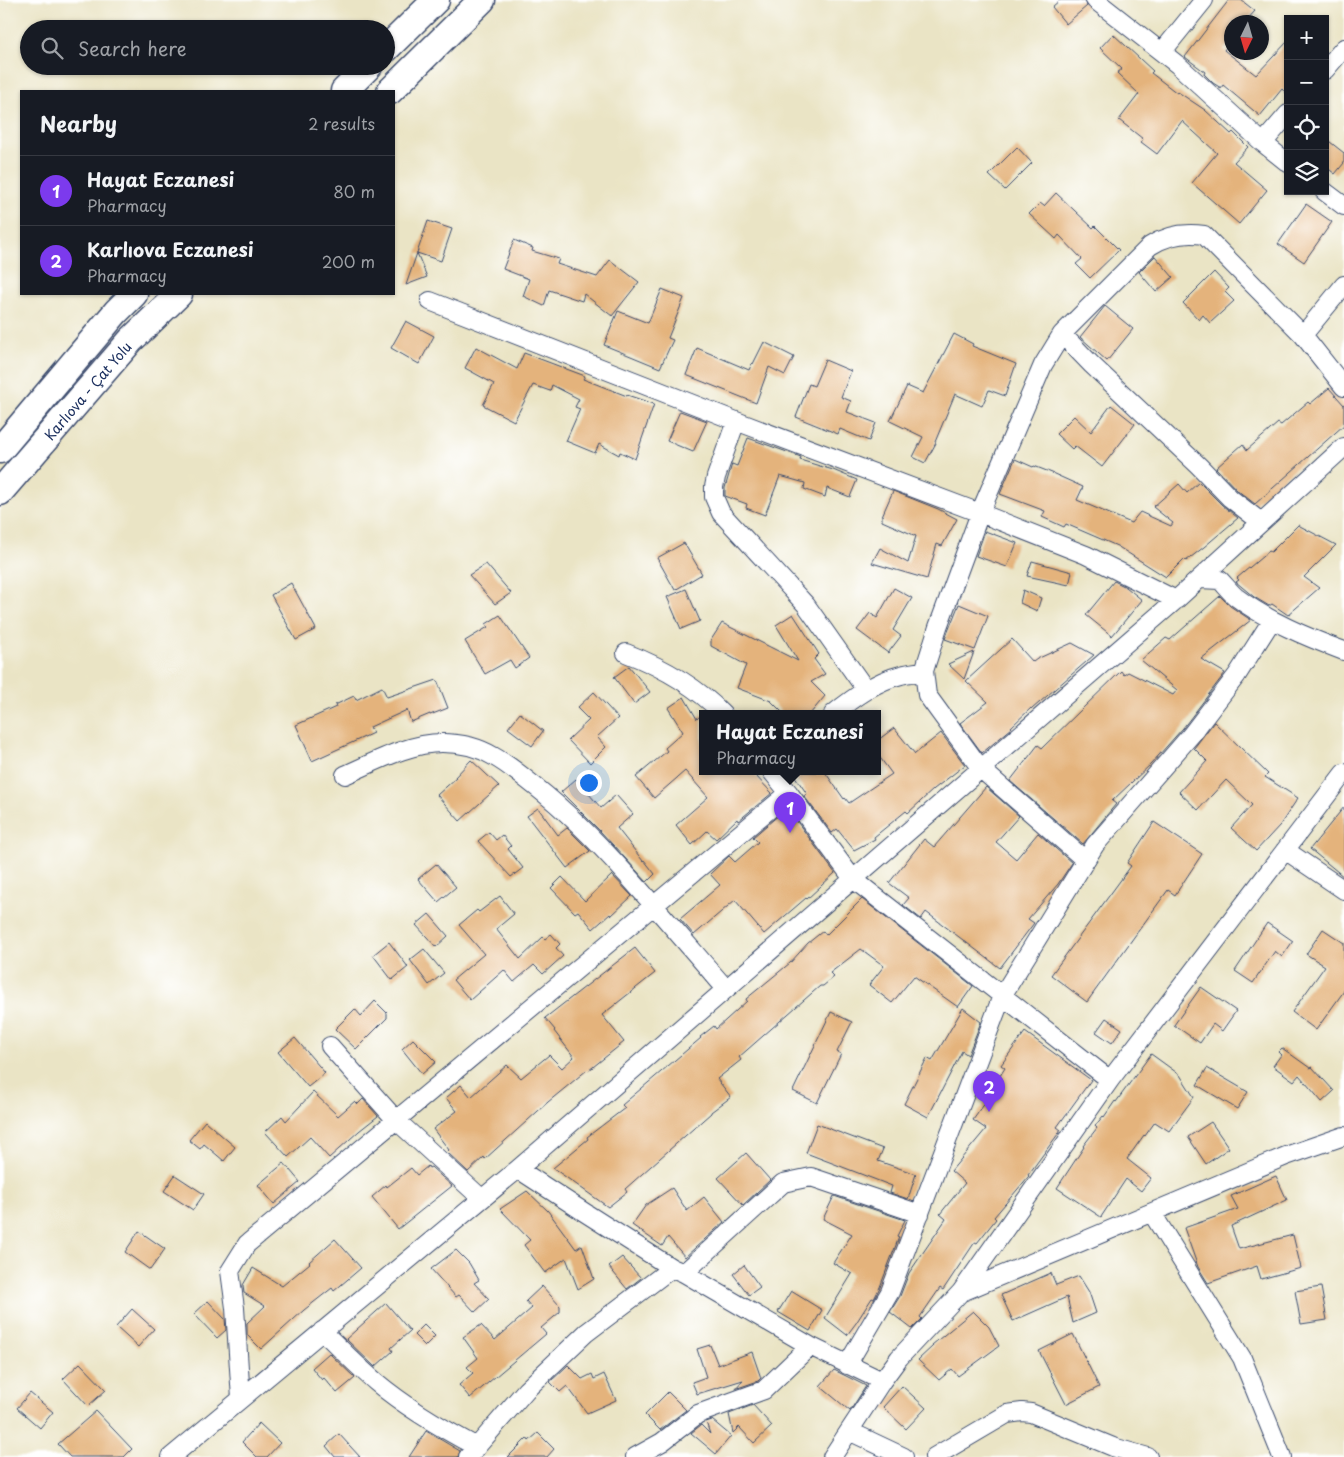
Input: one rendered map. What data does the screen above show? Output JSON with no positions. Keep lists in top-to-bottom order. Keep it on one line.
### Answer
{"streets":{"highway":["Karlıova - Çat Yolu"]},"north":"bottom","page":{"map_buttons":["+","−"],"search":"Search here","heading":["Nearby","2 results"],"list":[{"mark":"1","name":"Hayat Eczanesi","note":"Pharmacy","value":"80 m"},{"mark":"2","name":"Karlıova Eczanesi","note":"Pharmacy","value":"200 m"}],"popup":["Hayat Eczanesi","Pharmacy"],"pins":["1","2"]}}
